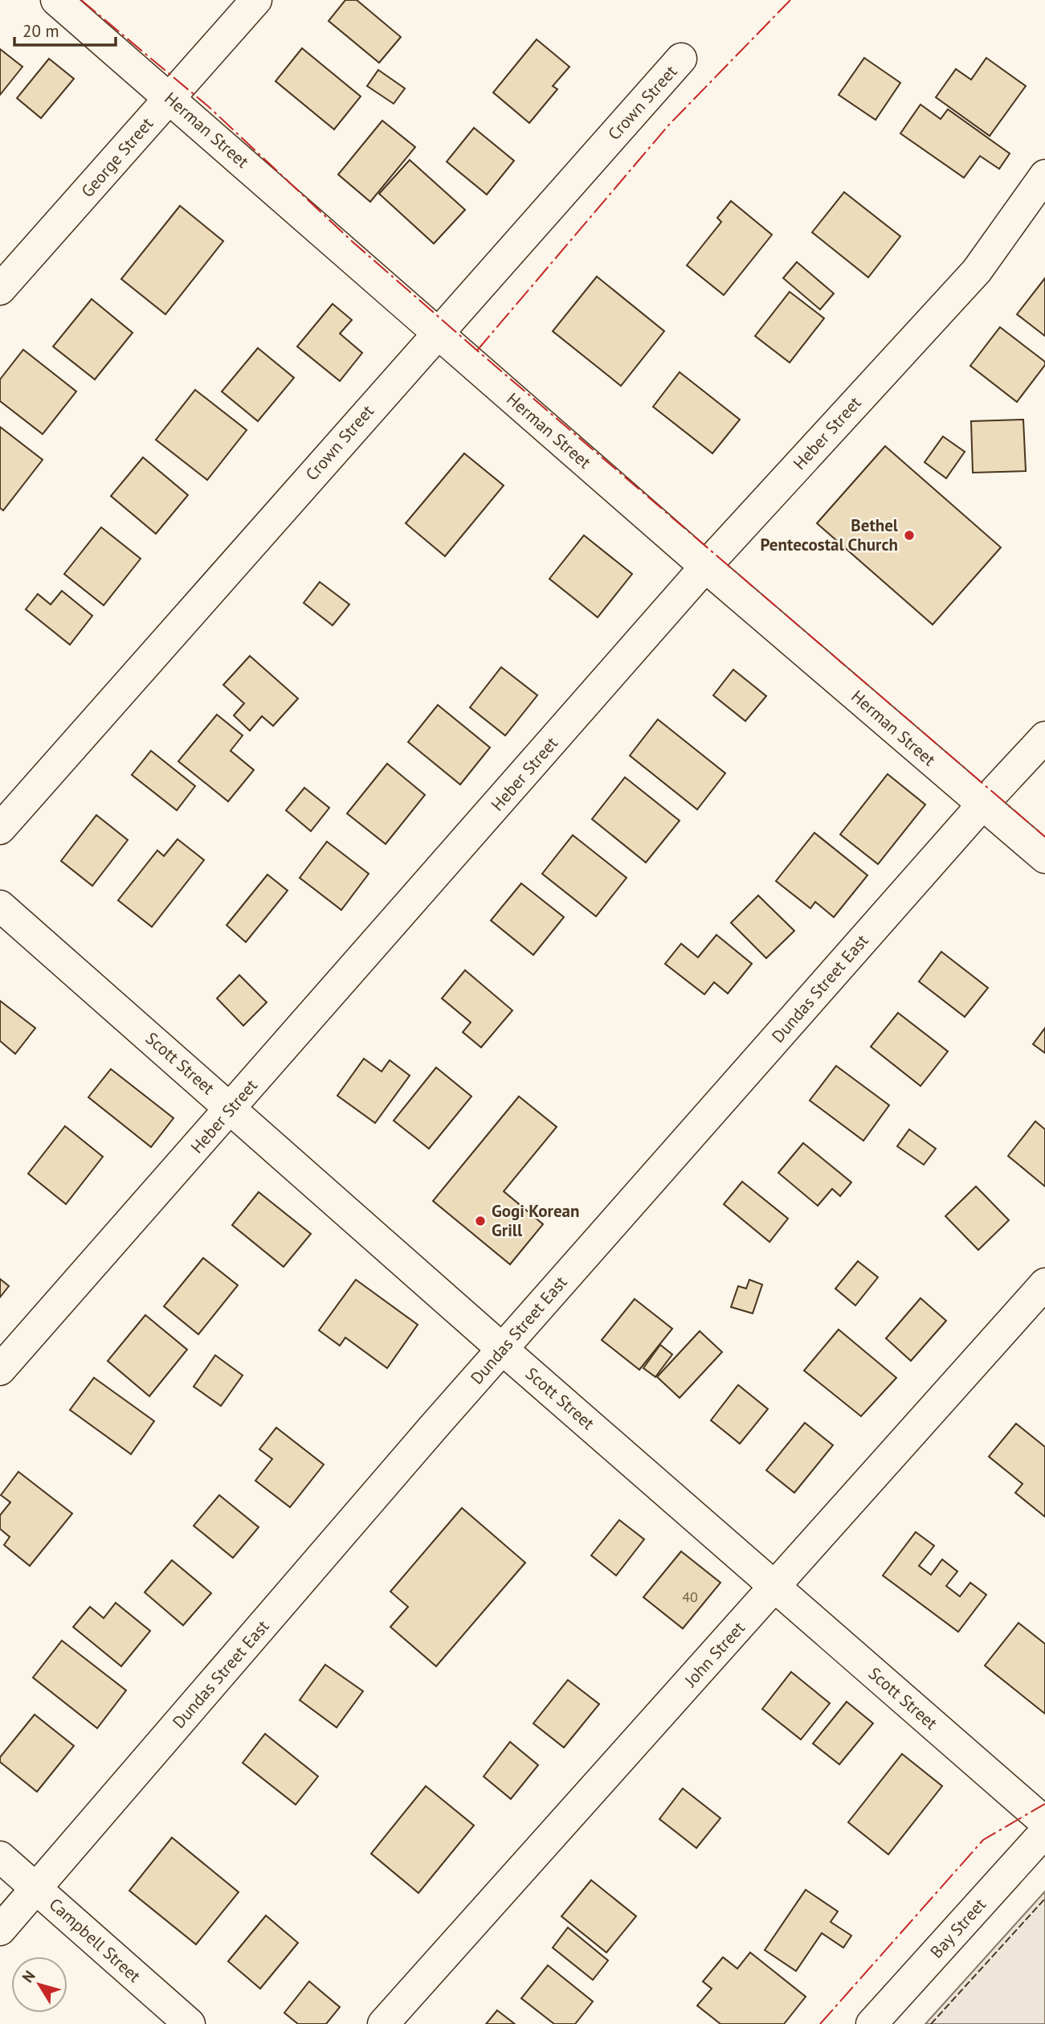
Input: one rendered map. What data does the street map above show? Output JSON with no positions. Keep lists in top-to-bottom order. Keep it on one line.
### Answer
{"streets":{"street":["Crown Street","Herman Street","George Street","Heber Street","Dundas Street East","Scott Street","John Street","Bay Street","Campbell Street"]},"crossings":[["Crown Street","Herman Street"],["Herman Street","George Street"],["Herman Street","Heber Street"],["Herman Street","Dundas Street East"],["Heber Street","Scott Street"],["Dundas Street East","Scott Street"],["Dundas Street East","Campbell Street"],["Scott Street","John Street"]],"places":["Bethel Pentecostal Church","Gogi Korean Grill"],"house_numbers":["40"],"scale_bar":"20 m","north":"top left"}
